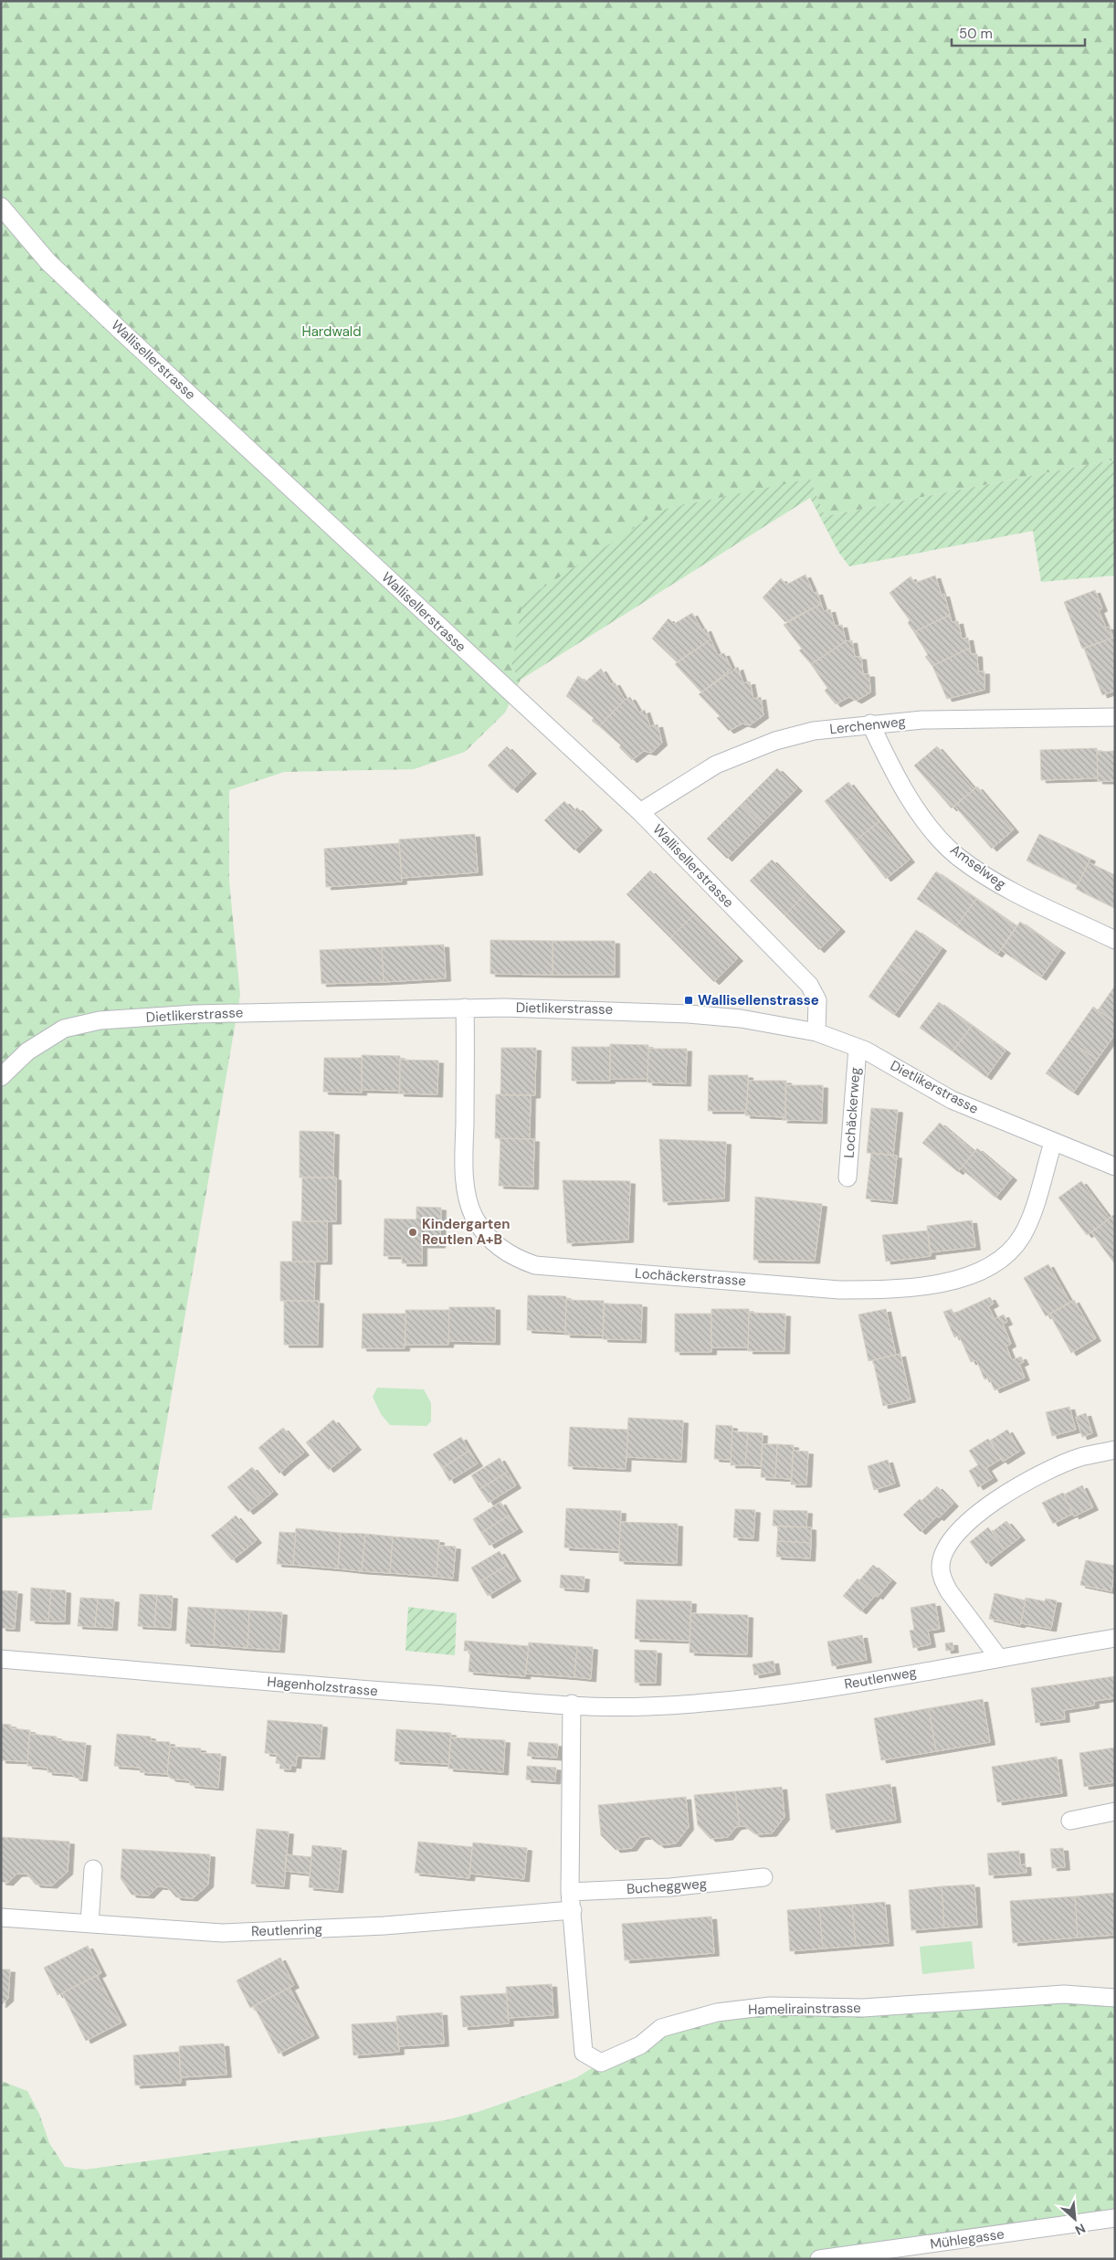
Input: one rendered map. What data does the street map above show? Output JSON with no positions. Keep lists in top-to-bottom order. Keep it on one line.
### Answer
{"streets":{"street":["Wallisellerstrasse","Lerchenweg","Amselweg","Dietlikerstrasse","Lochäckerweg","Lochäckerstrasse","Reutlenweg","Hagenholzstrasse","Bucheggweg","Reutlenring","Hamelirainstrasse","Mühlegasse"]},"crossings":[["Wallisellerstrasse","Lerchenweg"],["Wallisellerstrasse","Dietlikerstrasse"],["Lerchenweg","Amselweg"],["Dietlikerstrasse","Lochäckerweg"],["Dietlikerstrasse","Lochäckerstrasse"],["Reutlenweg","Hagenholzstrasse"],["Hagenholzstrasse","Hamelirainstrasse"],["Bucheggweg","Hamelirainstrasse"],["Reutlenring","Hamelirainstrasse"]],"parks":["Hardwald"],"places":{"transit":["Wallisellenstrasse"],"other":["Kindergarten Reutlen A+B"]},"scale_bar":"50 m","north":"bottom right"}
